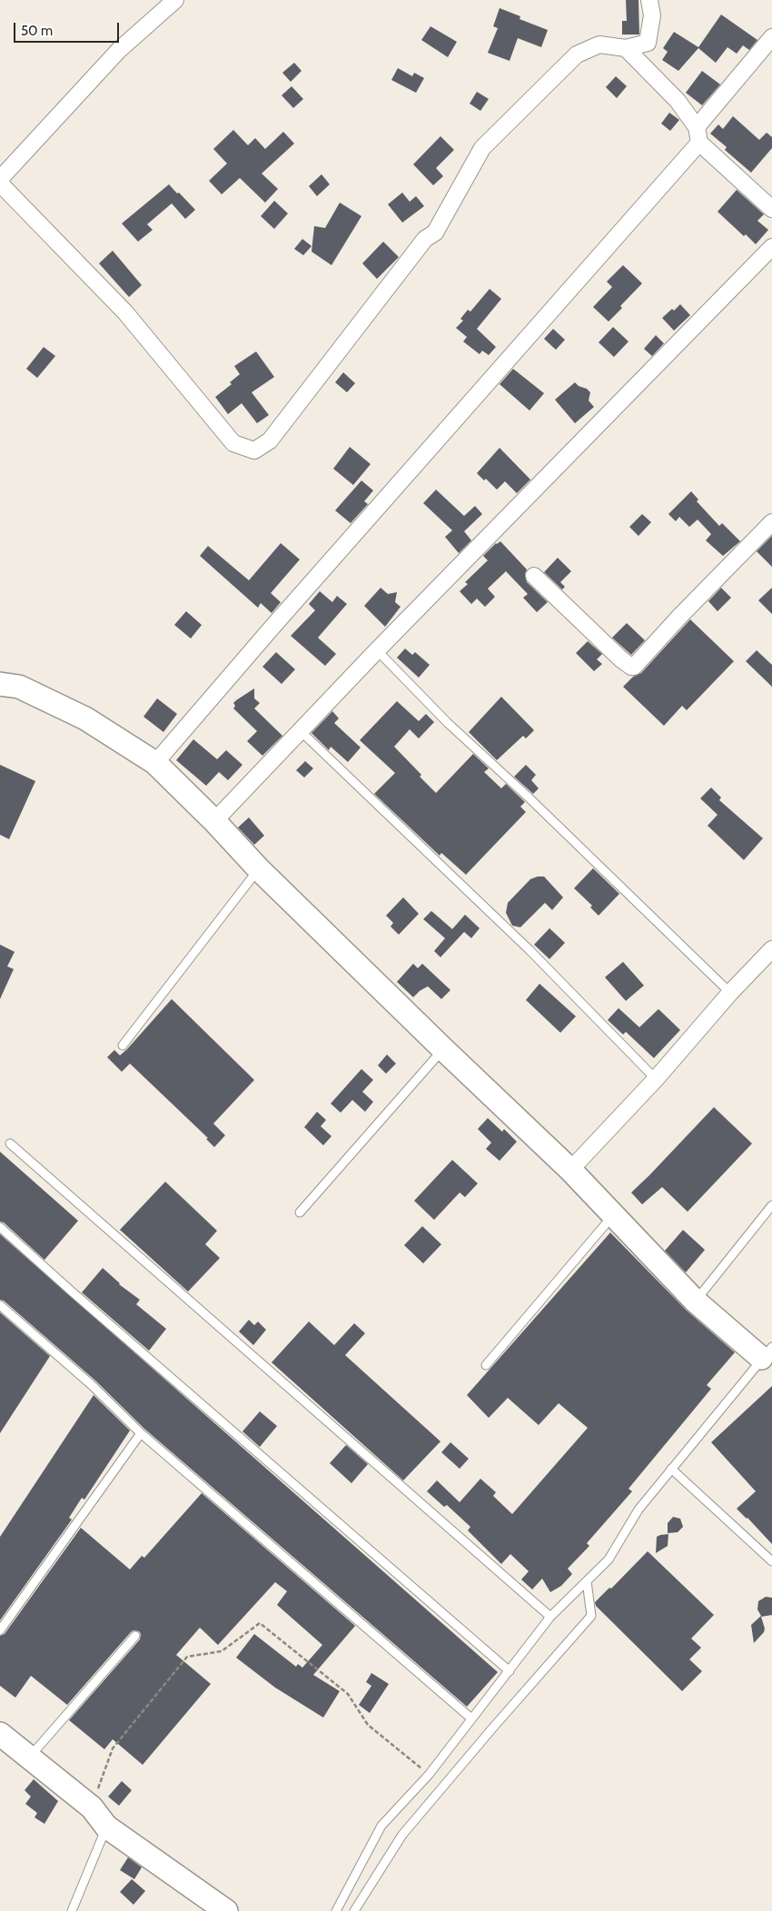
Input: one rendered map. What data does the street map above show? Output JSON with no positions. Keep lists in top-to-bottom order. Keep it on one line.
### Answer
{"scale_bar":"50 m"}
